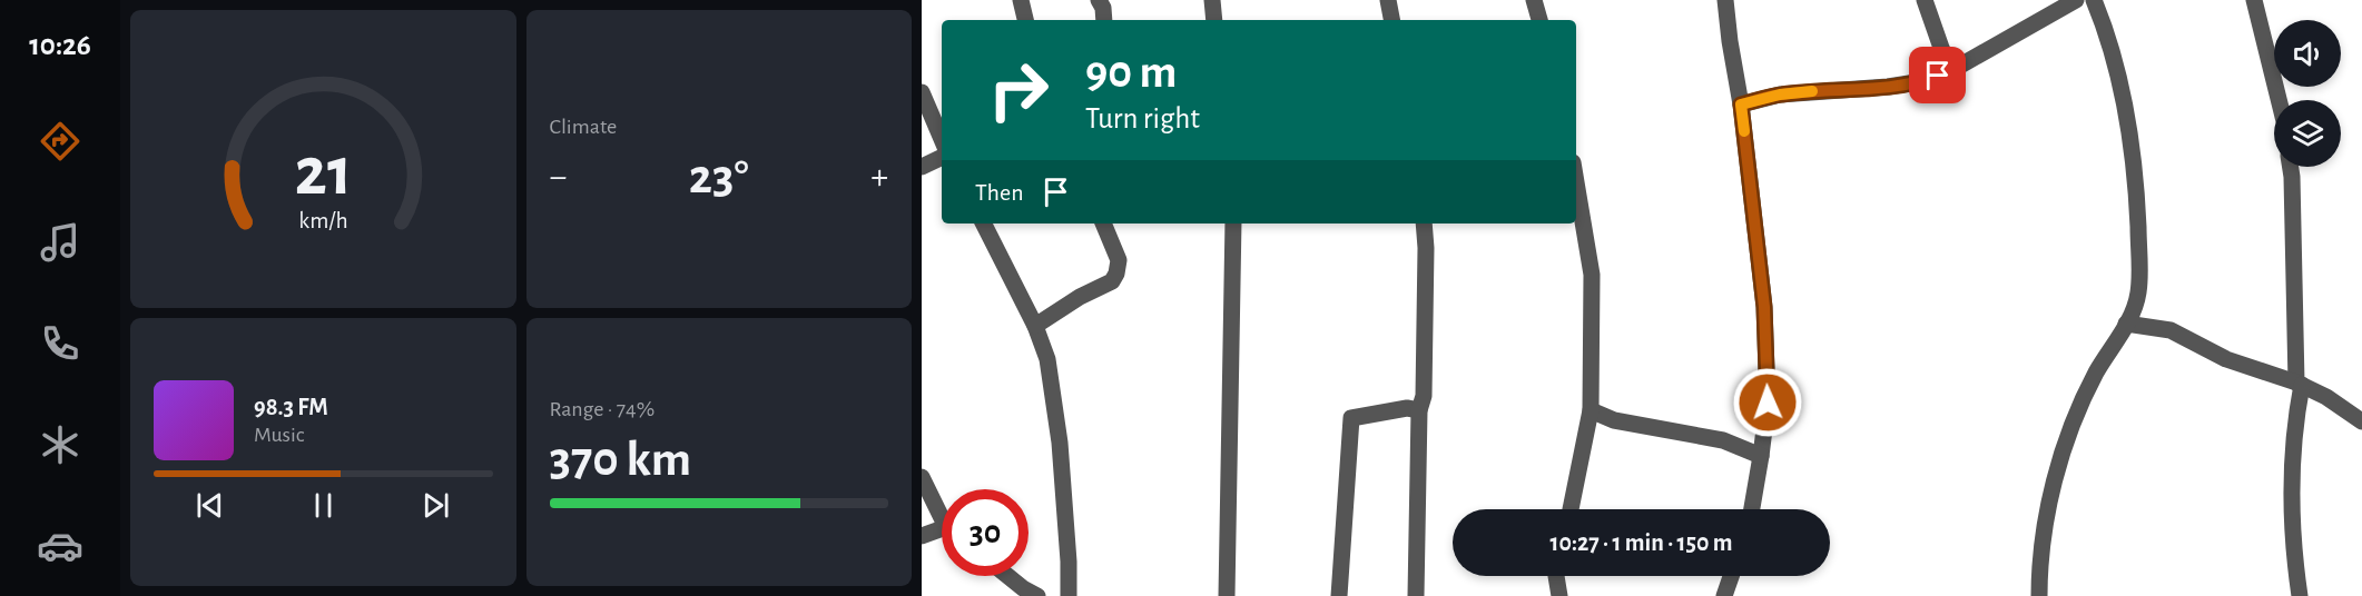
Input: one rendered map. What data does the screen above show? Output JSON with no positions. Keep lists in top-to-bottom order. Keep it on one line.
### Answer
{"page":{"tabs":"10:26","tile":["Climate",["Range · 74%","370 km"]],"turn":["90 m","Turn right"],"heat":["−","23°","+"],"then":"Then","song":["98.3 FM","Music"],"limit":"30","trip":"10:27 · 1 min · 150 m","gauge":["21","km/h"]}}
